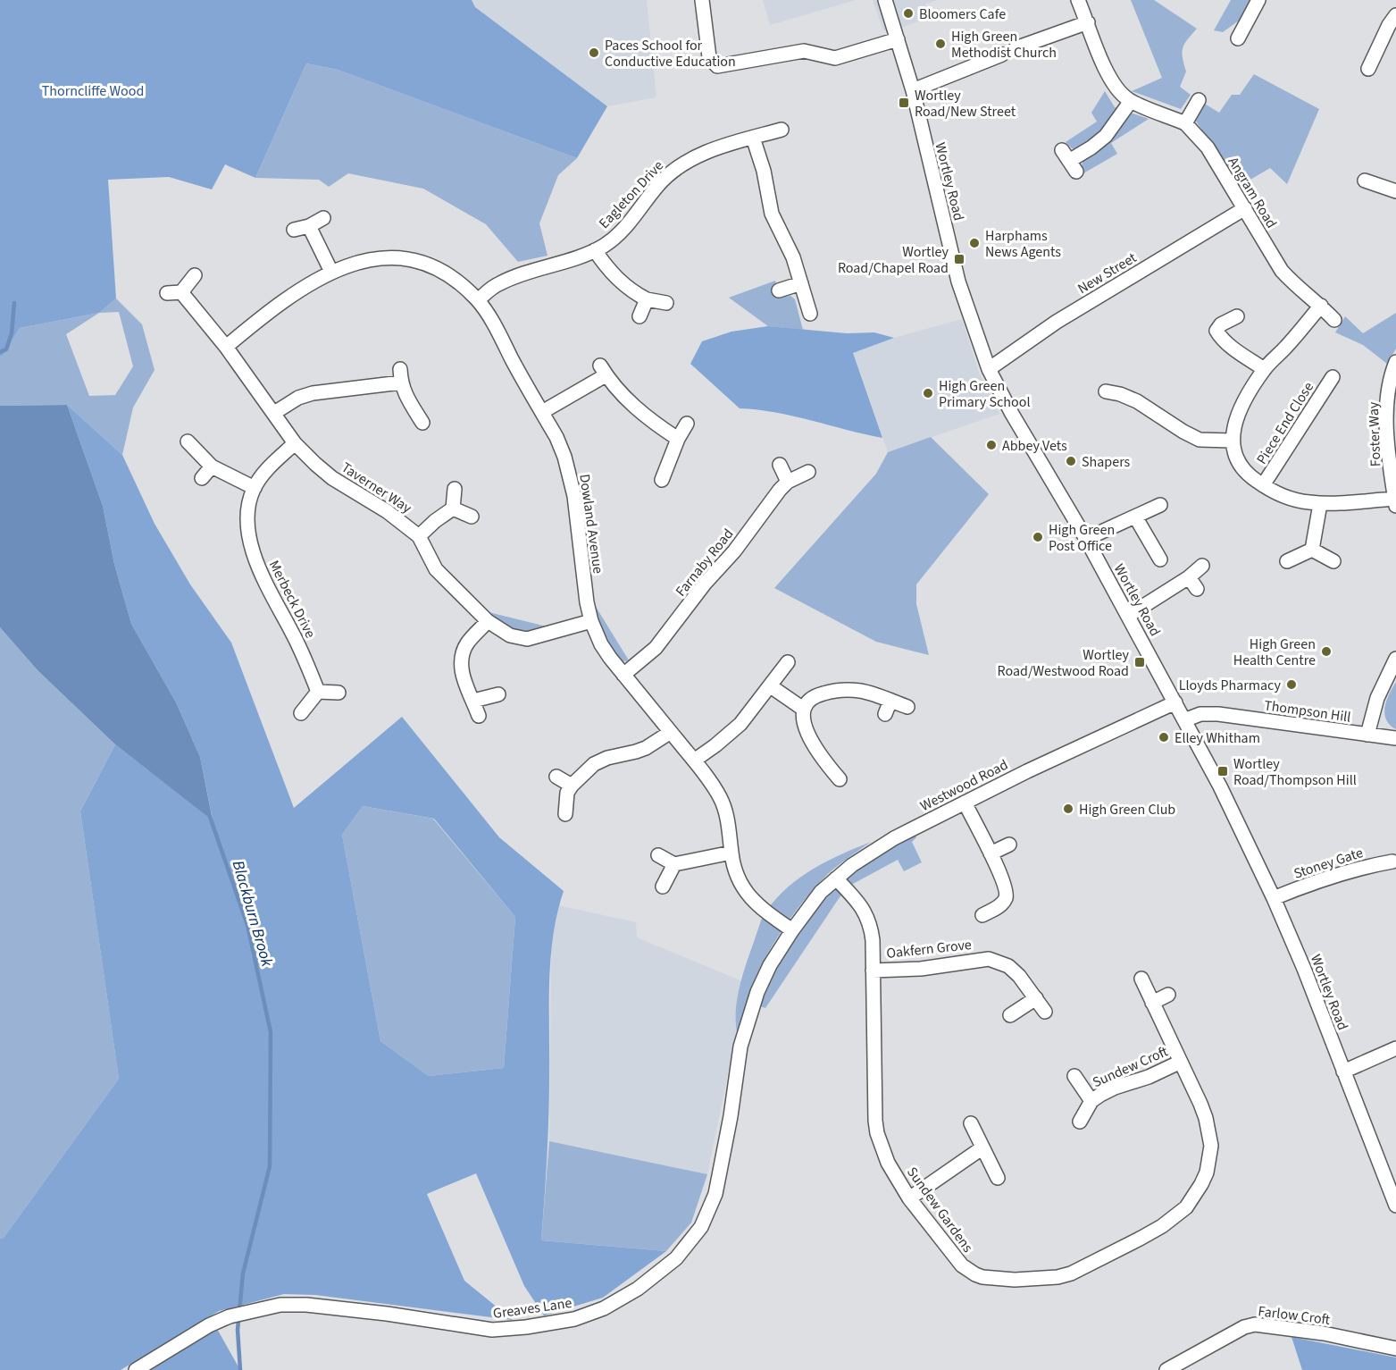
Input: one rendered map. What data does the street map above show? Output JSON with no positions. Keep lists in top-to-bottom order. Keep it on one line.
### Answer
{"streets":{"street":["Wortley Road","Angram Road","Eagleton Drive","New Street","Piece End Close","Foster Way","Taverner Way","Dowland Avenue","Farnaby Road","Merbeck Drive","Thompson Hill","Westwood Road","Stoney Gate","Oakfern Grove","Sundew Croft","Sundew Gardens","Greaves Lane","Farlow Croft"]},"crossings":[["Wortley Road","New Street"],["Wortley Road","Thompson Hill"],["Wortley Road","Westwood Road"],["Wortley Road","Stoney Gate"],["Angram Road","New Street"],["Eagleton Drive","Dowland Avenue"],["Taverner Way","Dowland Avenue"],["Taverner Way","Merbeck Drive"],["Dowland Avenue","Farnaby Road"],["Dowland Avenue","Westwood Road"],["Dowland Avenue","Greaves Lane"],["Westwood Road","Sundew Gardens"],["Westwood Road","Greaves Lane"],["Oakfern Grove","Sundew Gardens"],["Sundew Croft","Sundew Gardens"]],"water":["Blackburn Brook"],"parks":["Thorncliffe Wood"],"places":{"other":["Bloomers Cafe","High Green Methodist Church","Paces School for Conductive Education","Harphams News Agents","High Green Primary School","Abbey Vets","Shapers","High Green Post Office","High Green Health Centre","Lloyds Pharmacy","Elley Whitham","High Green Club"],"transit":["Wortley Road/New Street","Wortley Road/Chapel Road","Wortley Road/Westwood Road","Wortley Road/Thompson Hill"]}}
